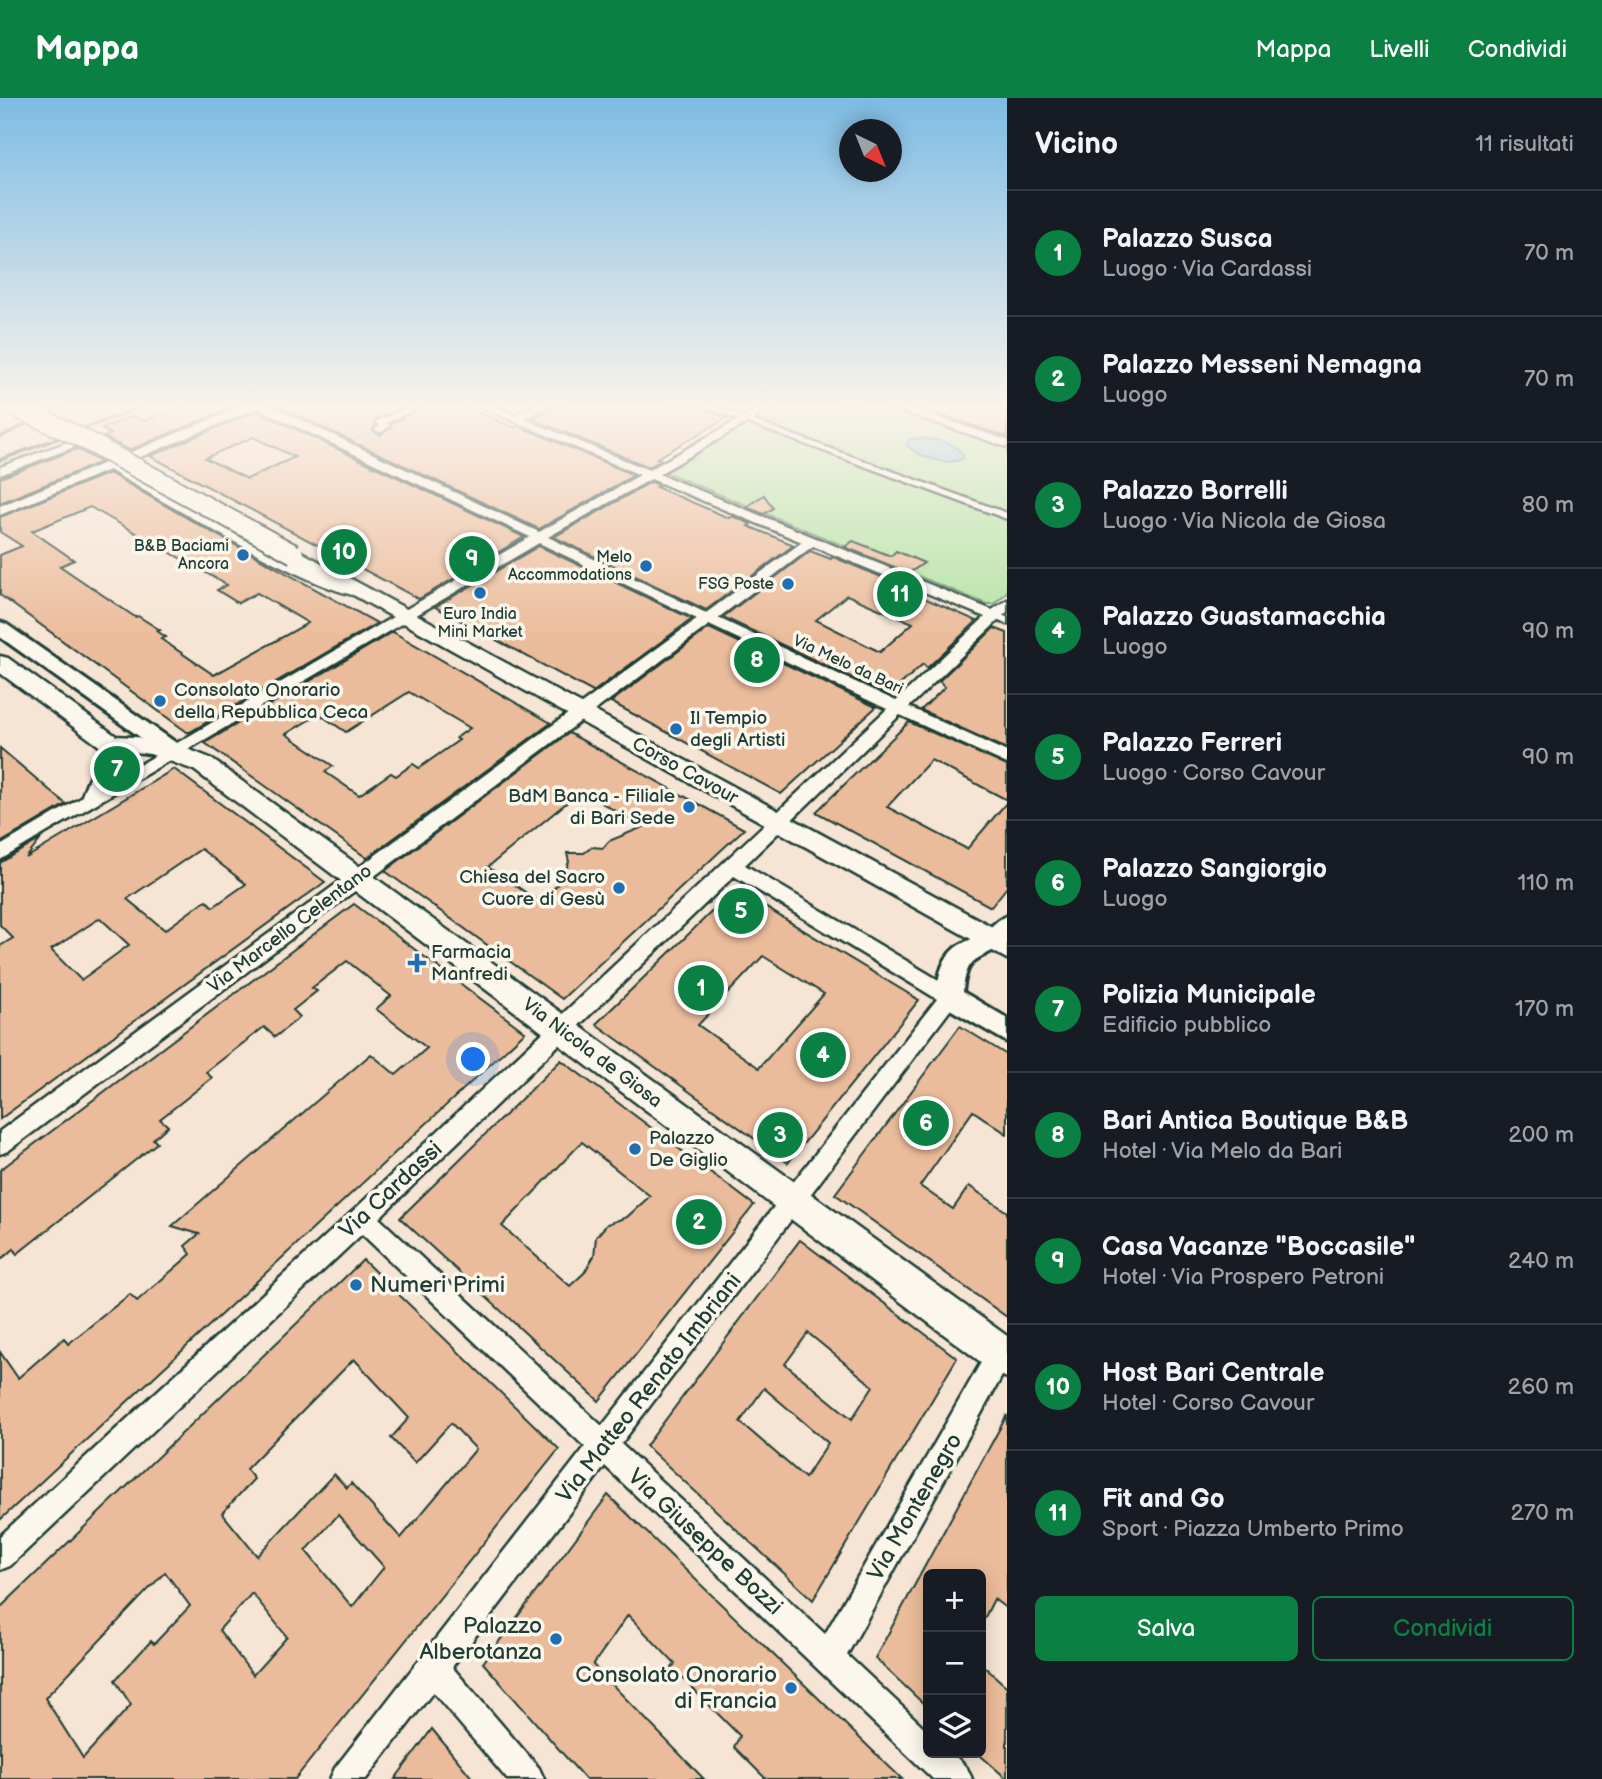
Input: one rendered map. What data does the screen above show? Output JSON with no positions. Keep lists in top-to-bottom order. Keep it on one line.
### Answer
{"streets":{"main road":["Corso Cavour","Via Nicola de Giosa"],"street":["Via Melo da Bari","Via Marcello Celentano","Via Cardassi","Via Matteo Renato Imbriani","Via Montenegro","Via Giuseppe Bozzi"]},"crossings":[["Via Melo da Bari","Via Marcello Celentano"],["Via Melo da Bari","Via Cardassi"],["Corso Cavour","Via Marcello Celentano"],["Corso Cavour","Via Cardassi"],["Via Marcello Celentano","Via Nicola de Giosa"],["Via Nicola de Giosa","Via Cardassi"],["Via Nicola de Giosa","Via Matteo Renato Imbriani"],["Via Nicola de Giosa","Via Montenegro"],["Via Cardassi","Via Giuseppe Bozzi"],["Via Matteo Renato Imbriani","Via Giuseppe Bozzi"],["Via Montenegro","Via Giuseppe Bozzi"]],"places":{"other":["B&B Baciami Ancora","Melo Accommodations","FSG Poste","Euro India Mini Market","Consolato Onorario della Repubblica Ceca","Il Tempio degli Artisti","BdM Banca - Filiale di Bari Sede","Chiesa del Sacro Cuore di Gesù","Palazzo De Giglio","Numeri Primi","Palazzo Alberotanza","Consolato Onorario di Francia"],"health":["Farmacia Manfredi"]},"north":"bottom right","page":{"header":"Mappa","nav":["Mappa","Livelli","Condividi"],"heading":["Vicino","11 risultati"],"list":[{"mark":"1","name":"Palazzo Susca","note":"Luogo · Via Cardassi","value":"70 m"},{"mark":"2","name":"Palazzo Messeni Nemagna","note":"Luogo","value":"70 m"},{"mark":"3","name":"Palazzo Borrelli","note":"Luogo · Via Nicola de Giosa","value":"80 m"},{"mark":"4","name":"Palazzo Guastamacchia","note":"Luogo","value":"90 m"},{"mark":"5","name":"Palazzo Ferreri","note":"Luogo · Corso Cavour","value":"90 m"},{"mark":"6","name":"Palazzo Sangiorgio","note":"Luogo","value":"110 m"},{"mark":"7","name":"Polizia Municipale","note":"Edificio pubblico","value":"170 m"},{"mark":"8","name":"Bari Antica Boutique B&B","note":"Hotel · Via Melo da Bari","value":"200 m"},{"mark":"9","name":"Casa Vacanze \"Boccasile\"","note":"Hotel · Via Prospero Petroni","value":"240 m"},{"mark":"10","name":"Host Bari Centrale","note":"Hotel · Corso Cavour","value":"260 m"},{"mark":"11","name":"Fit and Go","note":"Sport · Piazza Umberto Primo","value":"270 m"}],"pins":["10","9","11","8","7","5","1","4","6","3","2"],"map_buttons":["+","−"],"buttons":["Salva","Condividi"]}}
